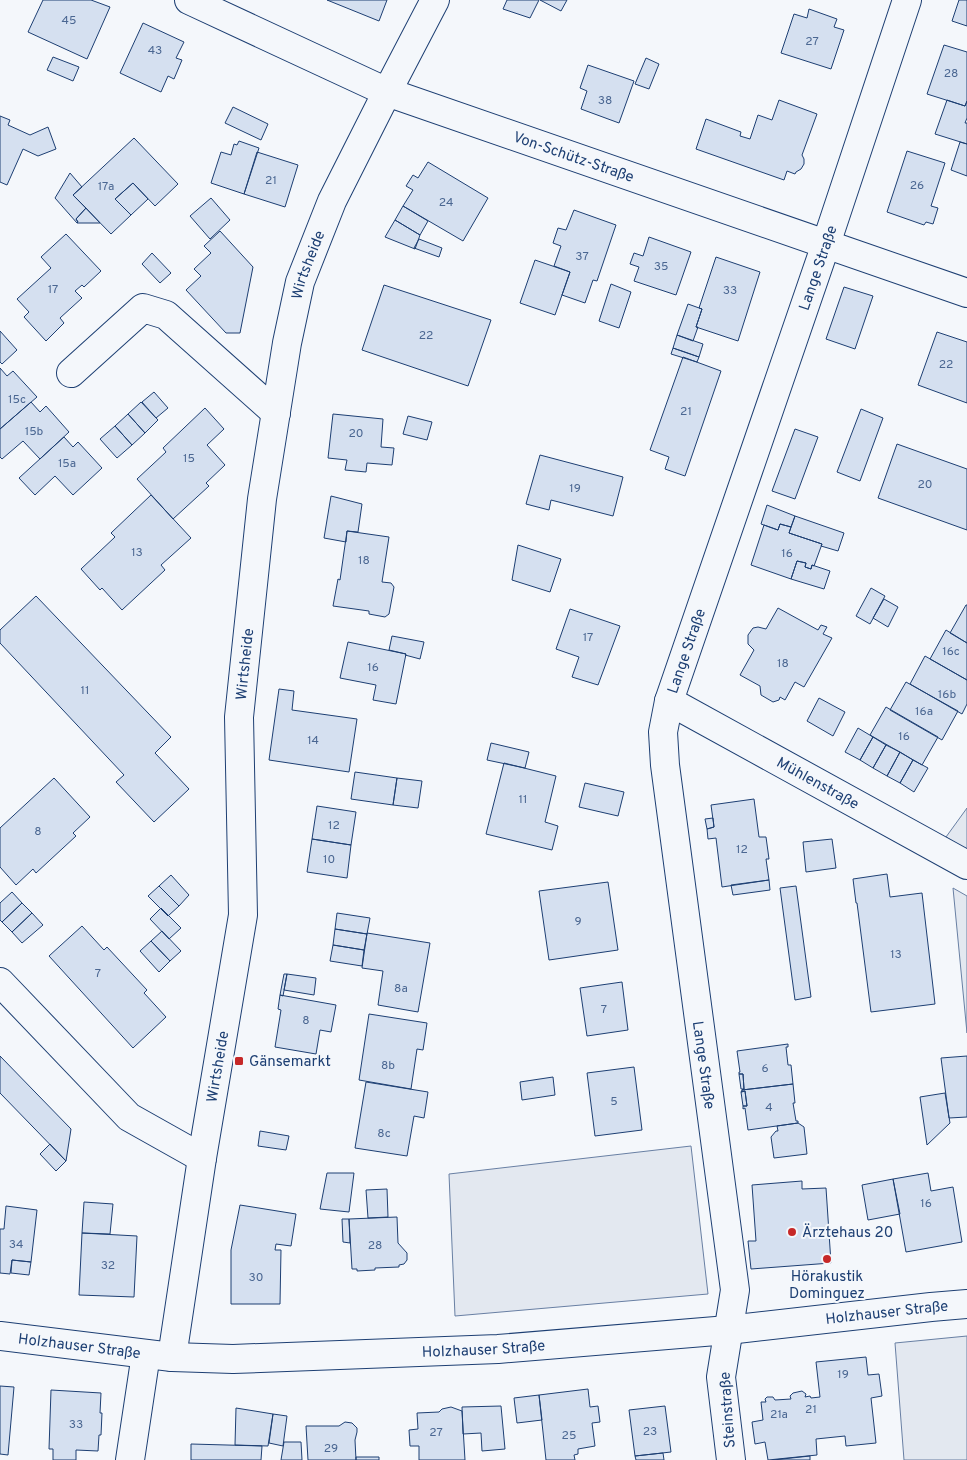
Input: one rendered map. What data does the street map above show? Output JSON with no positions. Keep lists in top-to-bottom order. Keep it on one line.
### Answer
{"streets":{"street":["Von-Schütz-Straße","Wirtsheide","Lange Straße","Mühlenstraße","Holzhauser Straße","Steinstraße"]},"crossings":[["Von-Schütz-Straße","Wirtsheide"],["Von-Schütz-Straße","Lange Straße"],["Wirtsheide","Holzhauser Straße"],["Lange Straße","Mühlenstraße"],["Lange Straße","Holzhauser Straße"],["Lange Straße","Steinstraße"],["Holzhauser Straße","Steinstraße"]],"places":{"transit":["Gänsemarkt"],"other":["Ärztehaus 20","Hörakustik Dominguez"]},"house_numbers":["45","27","43","28","38","21","26","17a","24","37","35","17","33","22","22","15c","21","15b","20","15","15a","20","19","13","16","18","17","16c","18","16","11","16b","16a","16","14","11","12","8","12","10","9","13","7","8a","7","8","8b","6","5","4","8c","16","34","28","32","30","19","21","21a","33","23","27","25","29"]}
